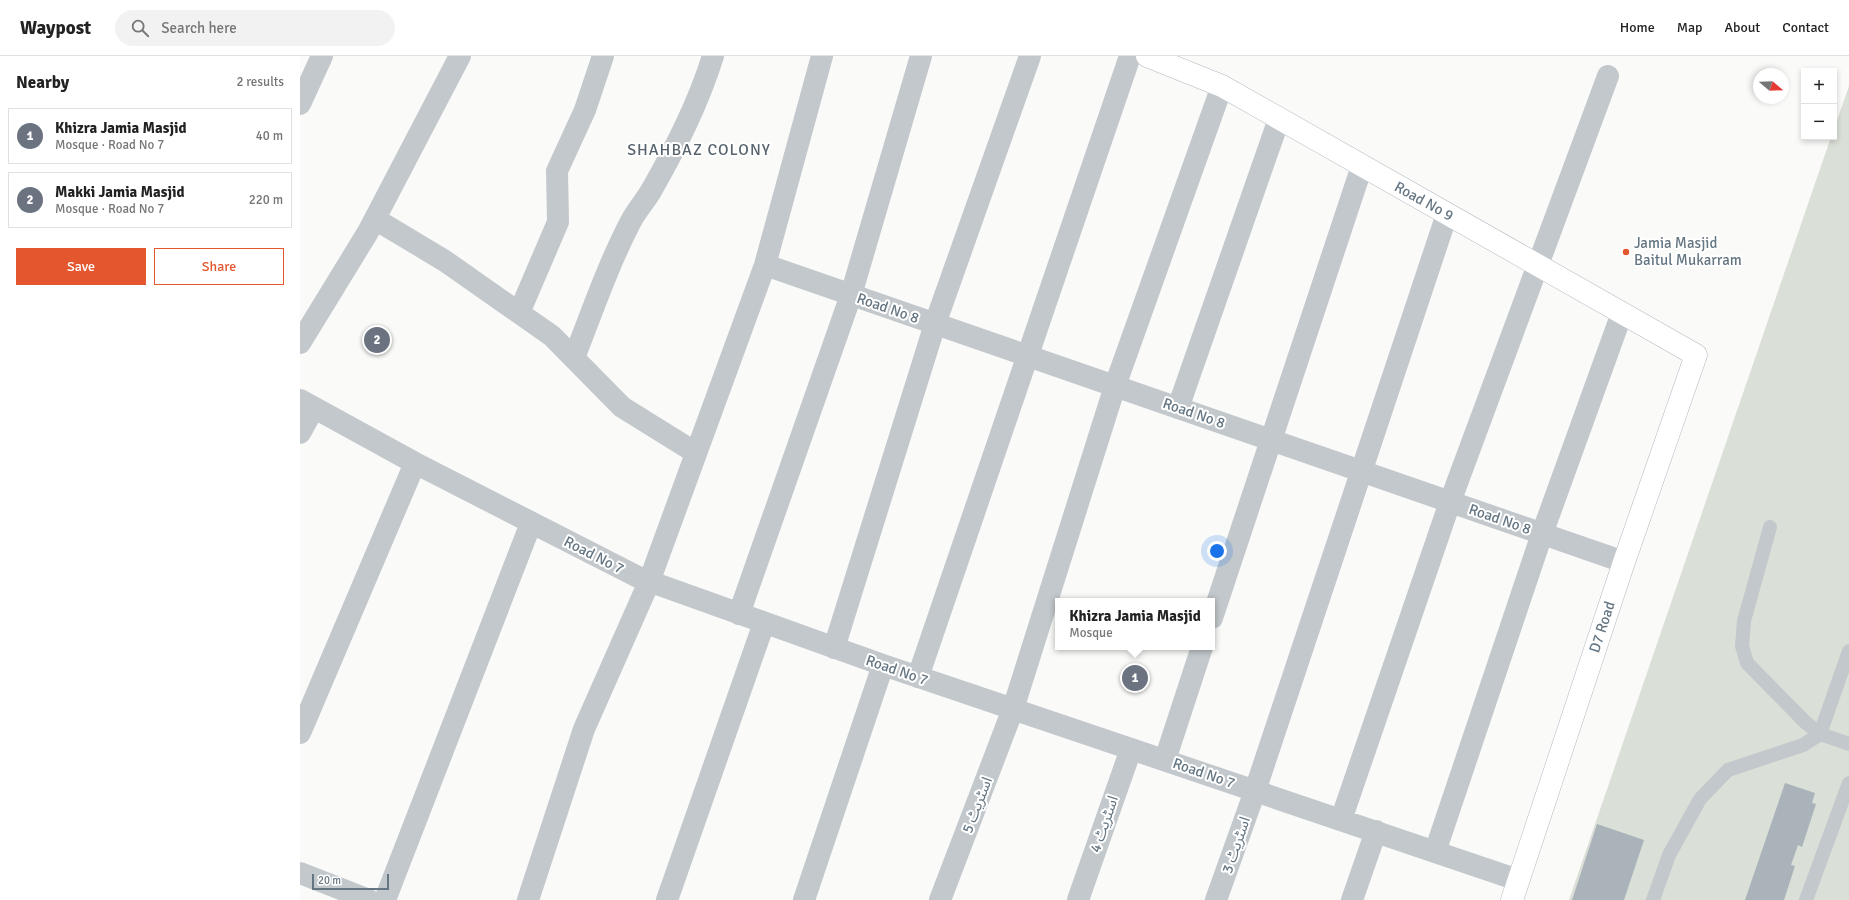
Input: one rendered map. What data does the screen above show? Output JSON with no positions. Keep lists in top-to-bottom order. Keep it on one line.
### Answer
{"streets":{"street":["Road No 9","Road No 8","Road No 7","D7 Road","اسٹریٹ 5","اسٹریٹ 4","اسٹریٹ 3"]},"crossings":[["Road No 9","D7 Road"],["Road No 9","اسٹریٹ 5"],["Road No 9","اسٹریٹ 3"],["Road No 8","D7 Road"],["Road No 8","اسٹریٹ 5"],["Road No 8","اسٹریٹ 3"],["Road No 7","D7 Road"],["Road No 7","اسٹریٹ 5"],["Road No 7","اسٹریٹ 4"],["Road No 7","اسٹریٹ 3"]],"districts":["SHAHBAZ COLONY"],"places":["Jamia Masjid Baitul Mukarram"],"scale_bar":"20 m","north":"right","page":{"header":"Waypost","search":"Search here","nav":["Home","Map","About","Contact"],"heading":["Nearby","2 results"],"map_buttons":["+","−"],"list":[{"mark":"1","name":"Khizra Jamia Masjid","note":"Mosque · Road No 7","value":"40 m"},{"mark":"2","name":"Makki Jamia Masjid","note":"Mosque · Road No 7","value":"220 m"}],"buttons":["Save","Share"],"pins":["2","1"],"popup":["Khizra Jamia Masjid","Mosque"],"scale":"20 m"}}
